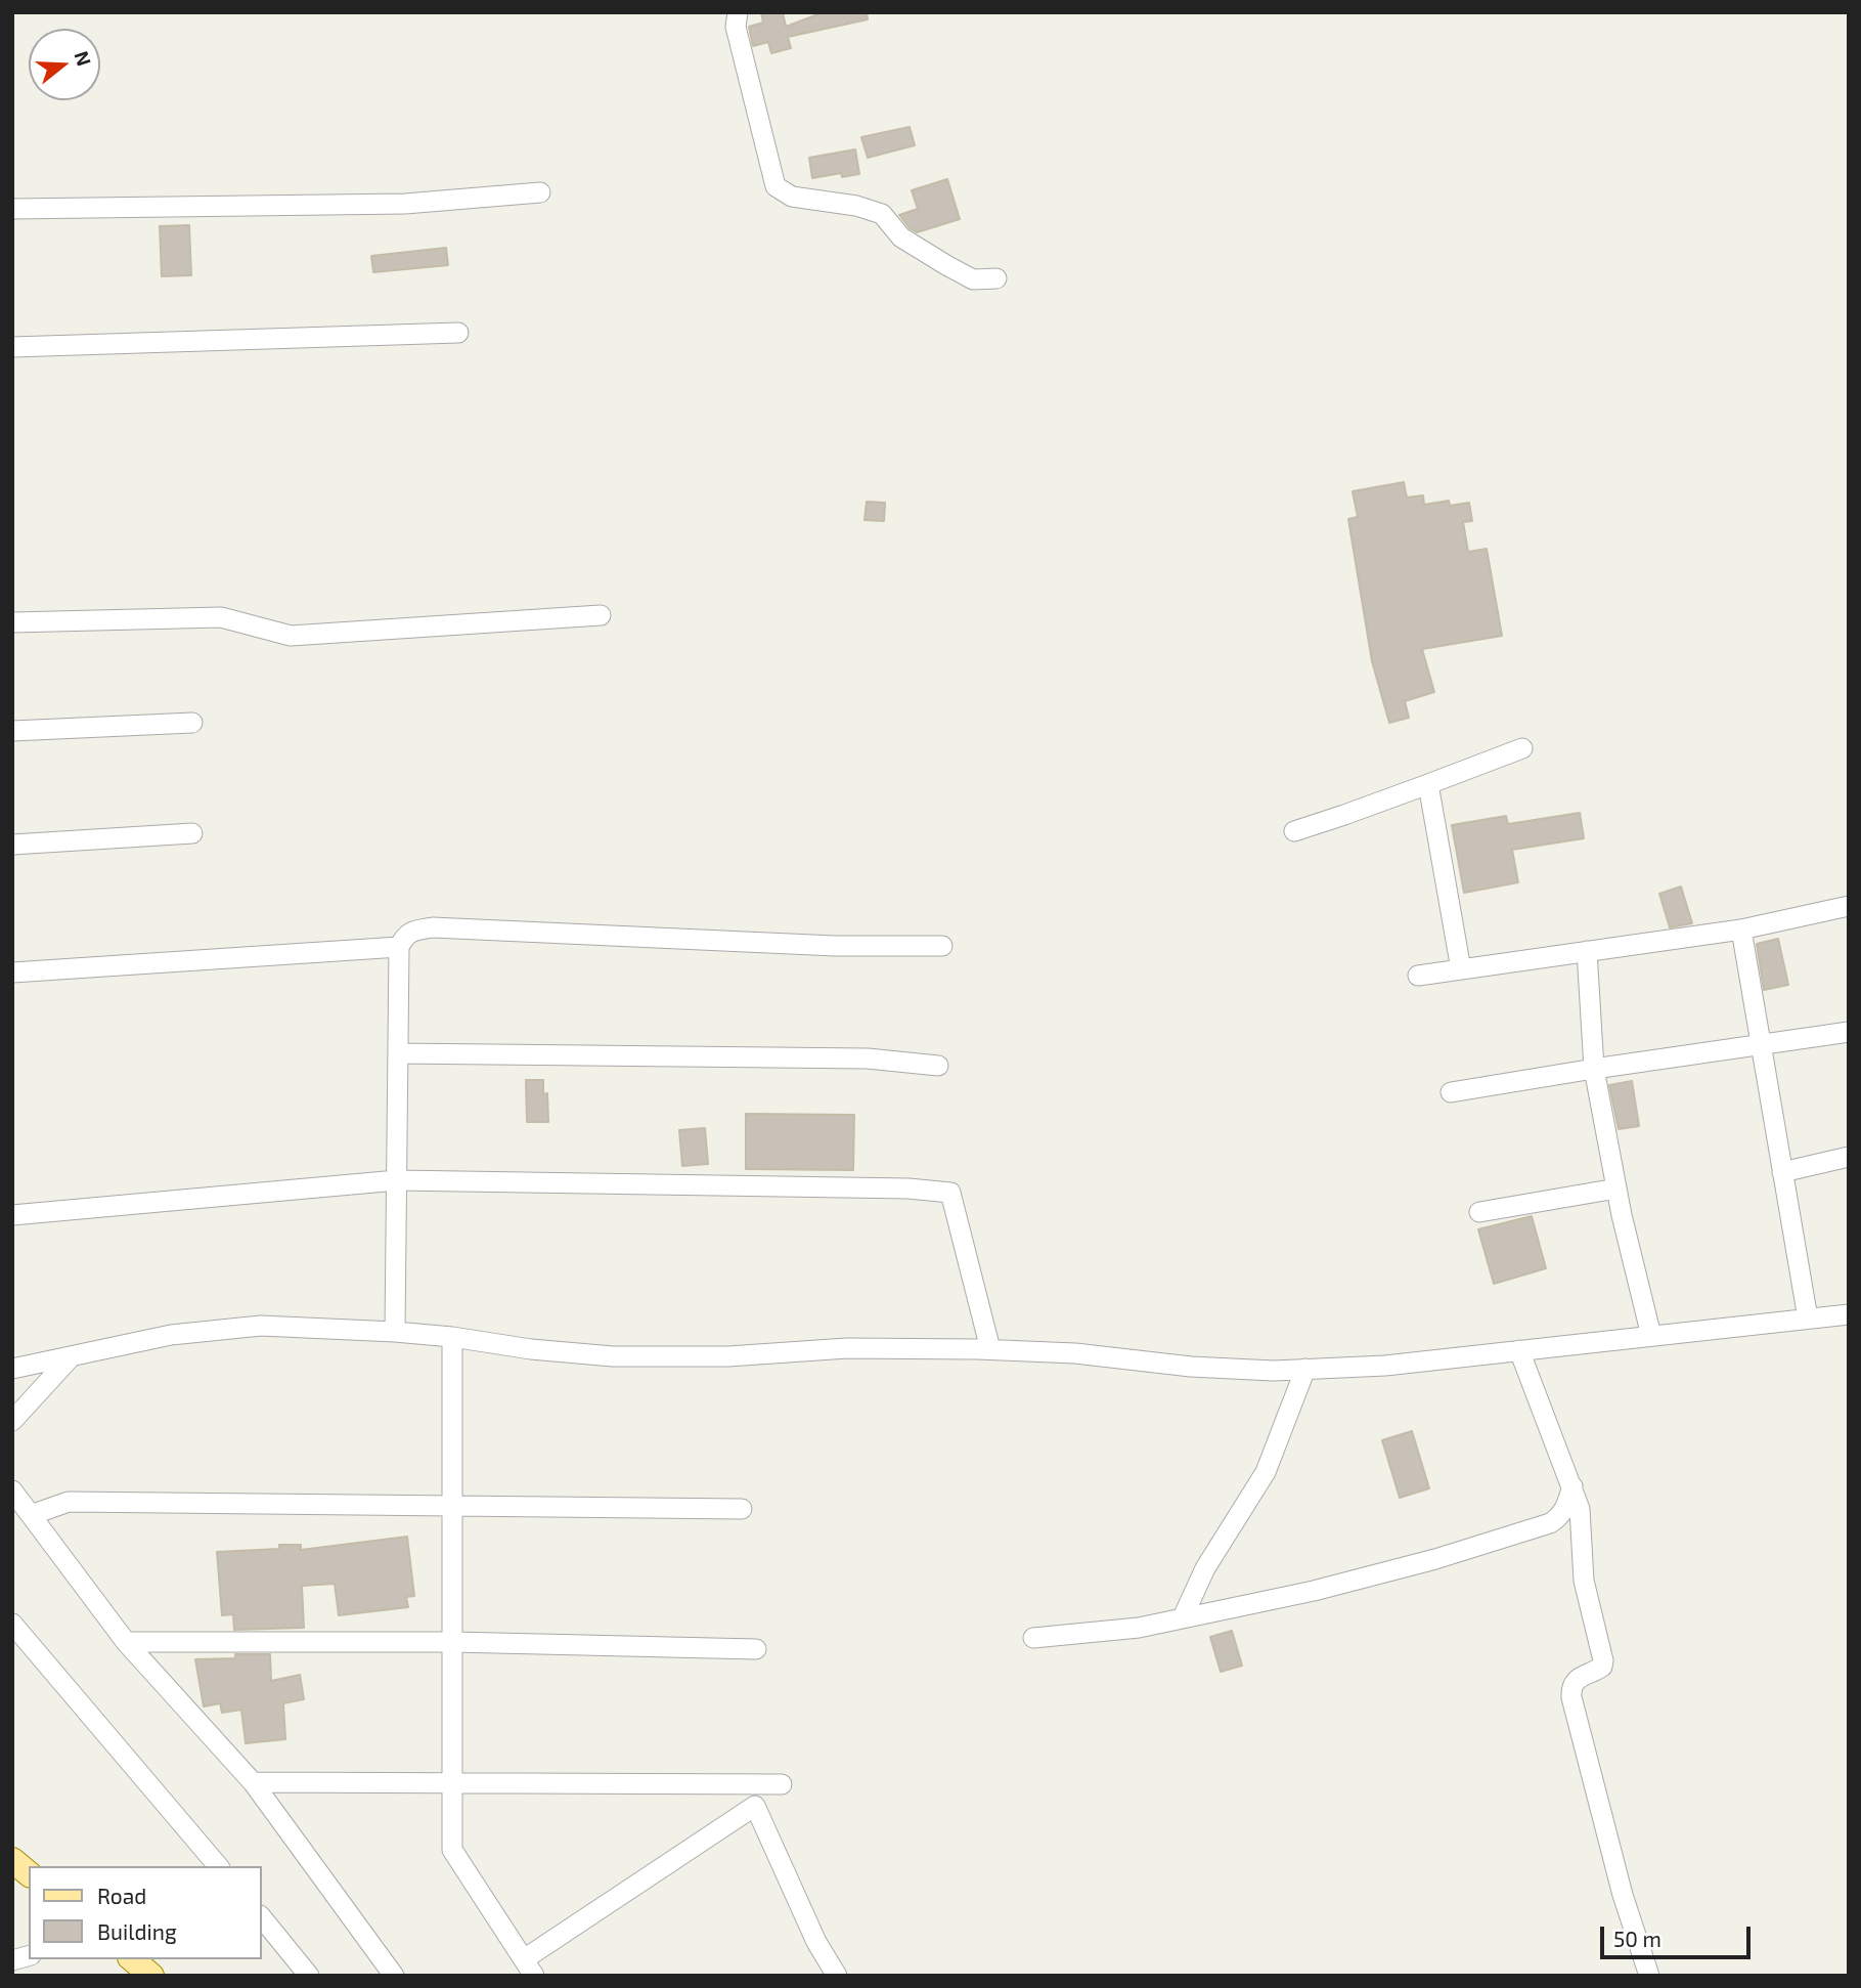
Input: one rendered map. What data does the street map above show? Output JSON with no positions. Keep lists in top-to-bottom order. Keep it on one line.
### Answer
{"legend":["Road","Building"],"scale_bar":"50 m","north":"right"}
